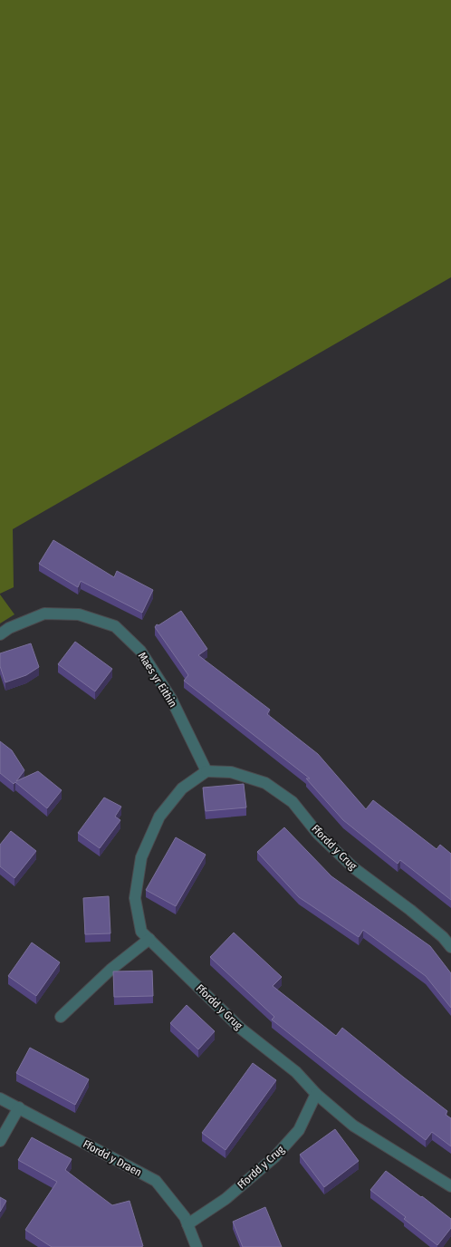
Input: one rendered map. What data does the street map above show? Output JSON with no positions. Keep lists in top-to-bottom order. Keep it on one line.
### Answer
{"streets":{"street":["Maes yr Eithin","Ffordd y Crug","Ffordd y Grug","Ffordd y Draen"]},"crossings":[["Maes yr Eithin","Ffordd y Crug"],["Maes yr Eithin","Ffordd y Grug"],["Ffordd y Crug","Ffordd y Grug"],["Ffordd y Crug","Ffordd y Draen"]]}
